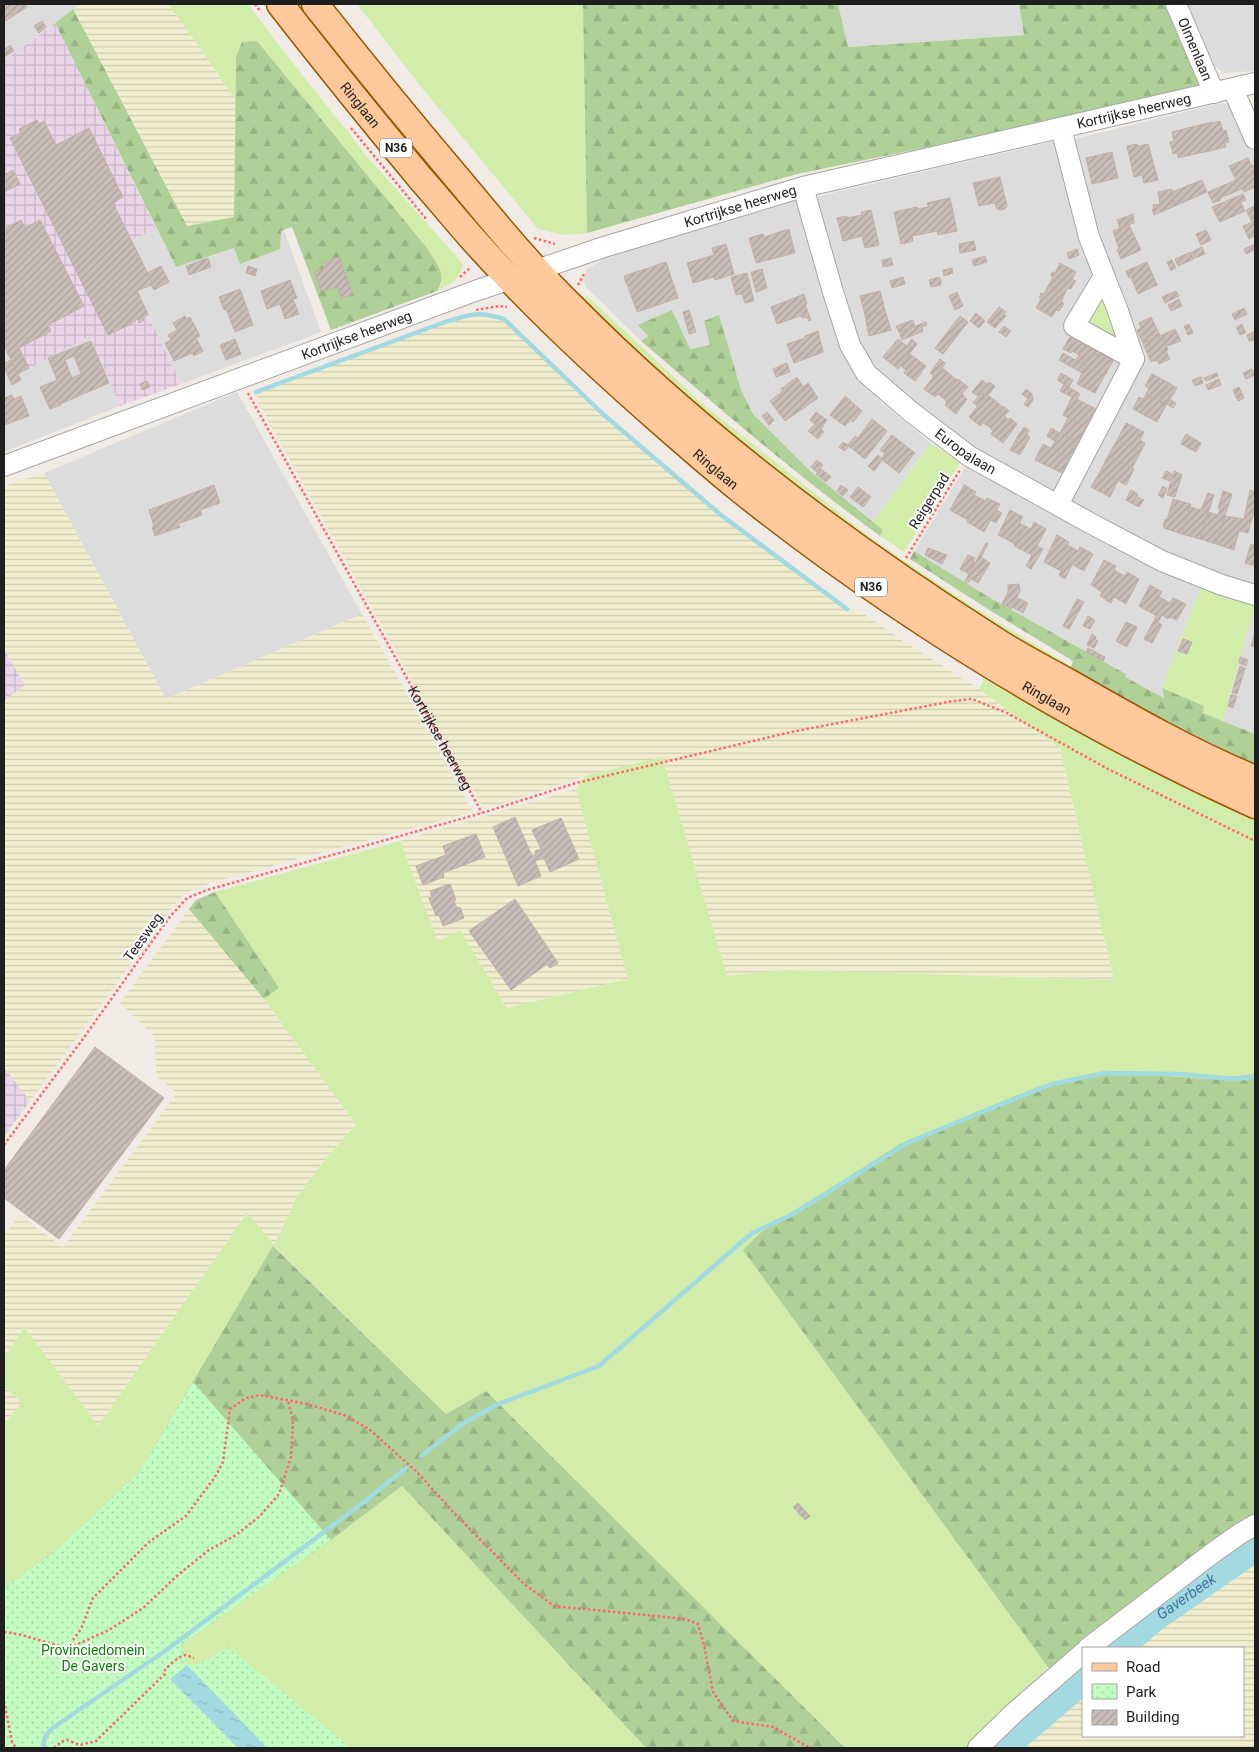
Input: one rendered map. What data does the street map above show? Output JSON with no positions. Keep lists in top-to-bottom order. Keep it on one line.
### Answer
{"streets":{"main road":["Ringlaan","N36"],"street":["Olmenlaan","Kortrijkse heerweg","Europalaan"],"path":["Reigerpad","Teesweg"]},"crossings":[["Olmenlaan","Kortrijkse heerweg"],["Ringlaan","Kortrijkse heerweg"],["Kortrijkse heerweg","Europalaan"],["Kortrijkse heerweg","Teesweg"],["Europalaan","Reigerpad"]],"water":["Gaverbeek"],"parks":["Provinciedomein De Gavers"],"legend":["Road","Park","Building"]}
